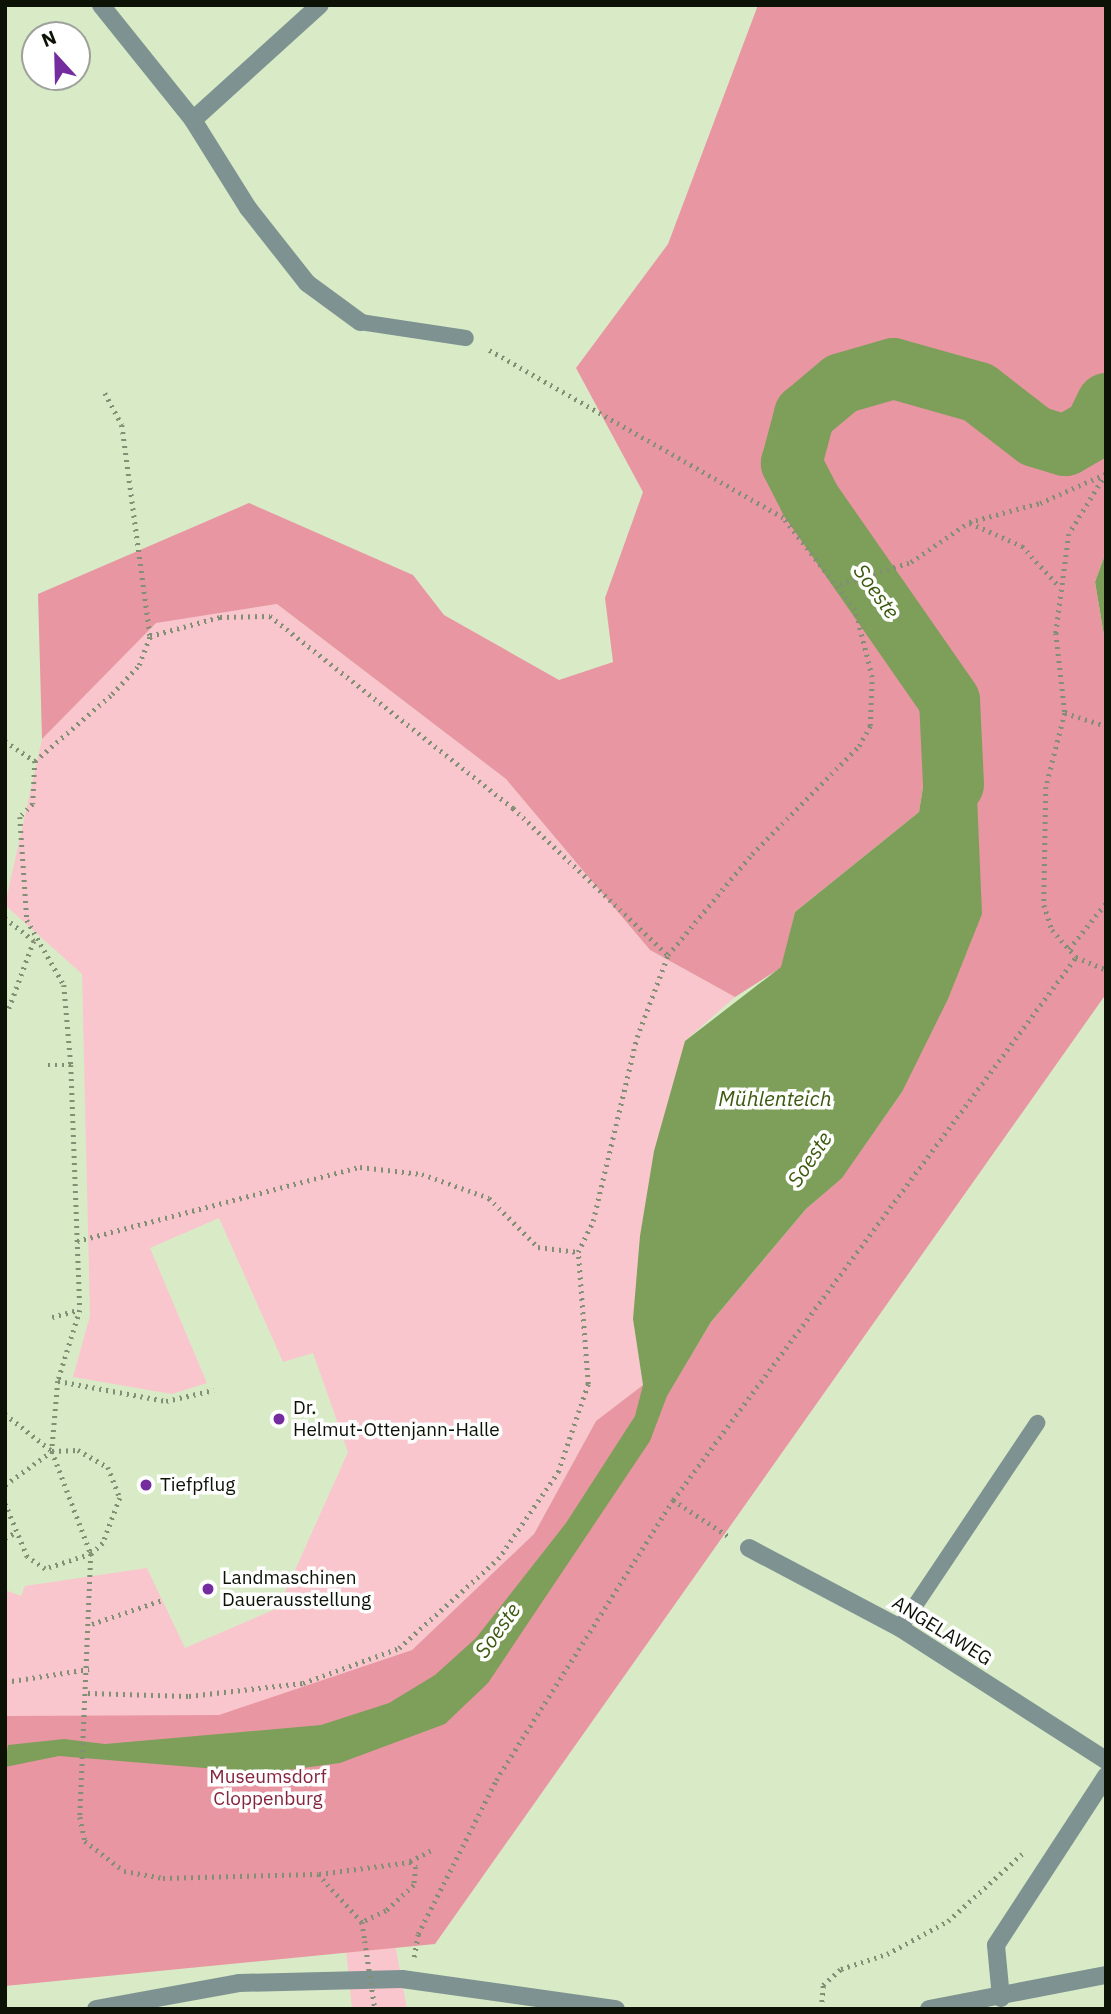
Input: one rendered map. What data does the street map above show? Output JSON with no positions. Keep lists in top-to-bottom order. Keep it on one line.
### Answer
{"streets":{"street":["ANGELAWEG"]},"water":["Soeste","Mühlenteich"],"parks":["Museumsdorf Cloppenburg"],"places":["Dr. Helmut-Ottenjann-Halle","Tiefpflug","Landmaschinen Dauerausstellung"],"north":"top"}
